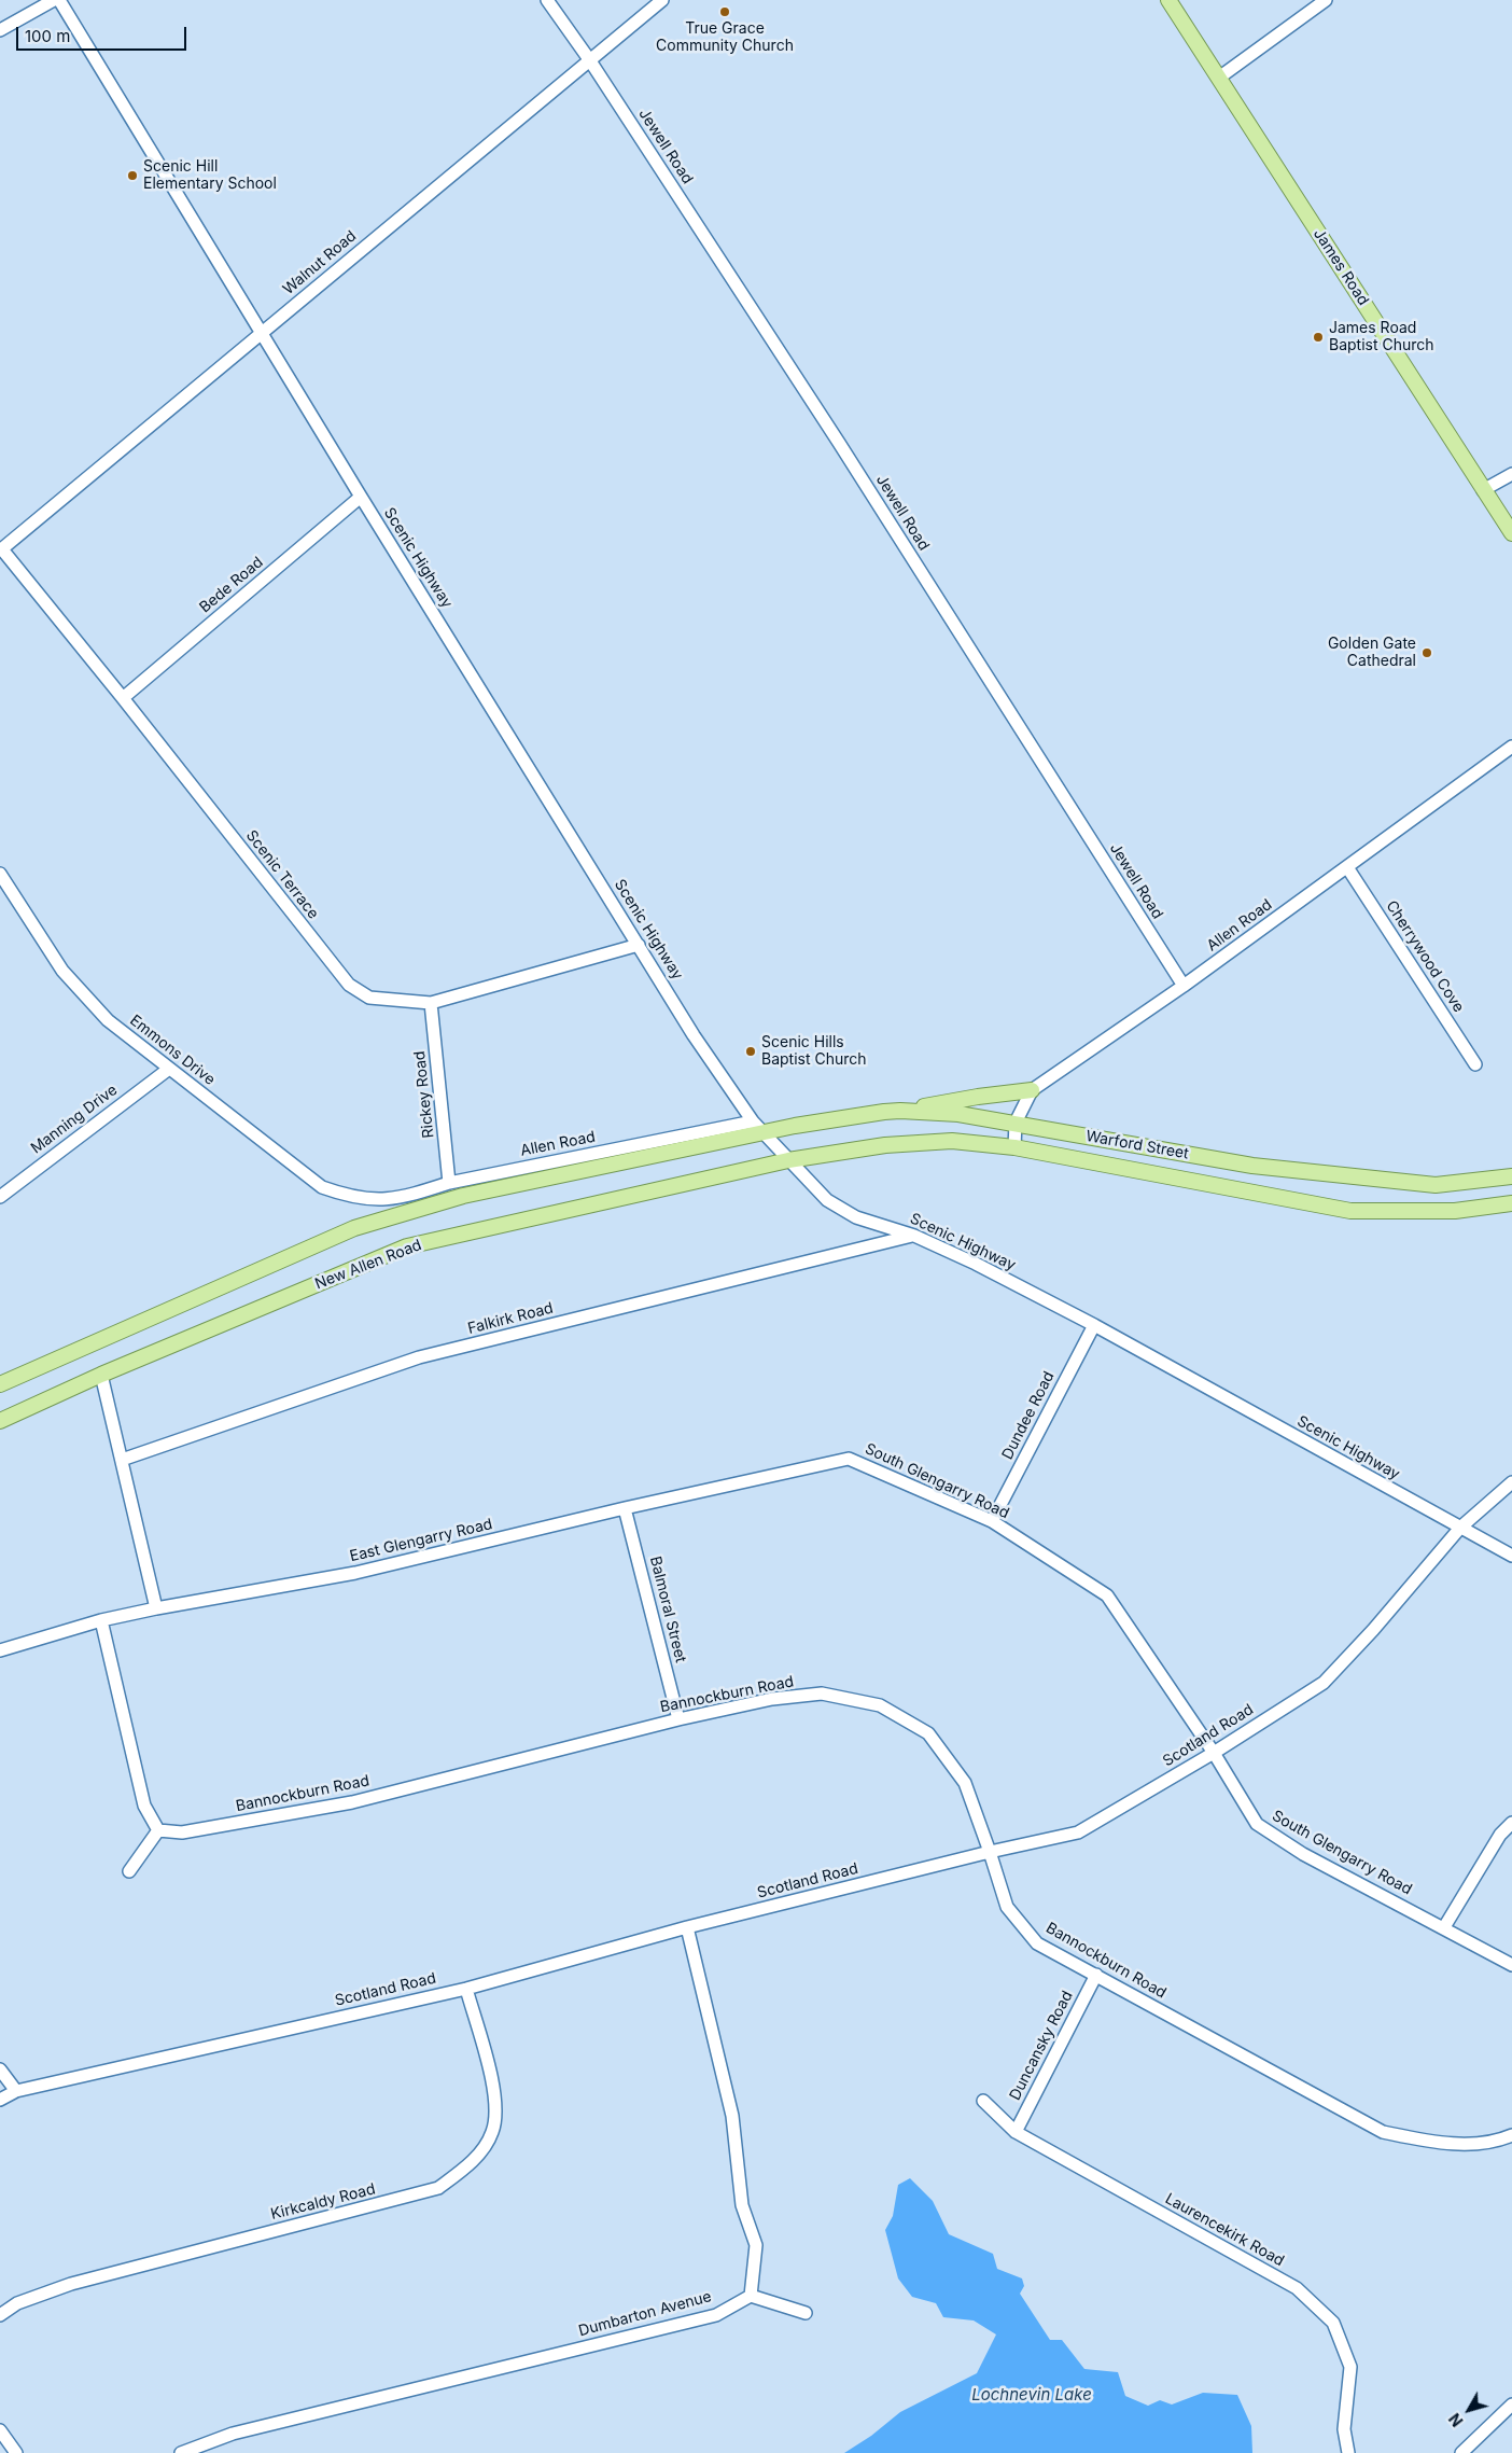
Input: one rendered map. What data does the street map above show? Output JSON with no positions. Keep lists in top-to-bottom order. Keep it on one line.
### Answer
{"streets":{"main road":["James Road","Warford Street","New Allen Road"],"street":["Jewell Road","Walnut Road","Scenic Highway","Bede Road","Scenic Terrace","Allen Road","Cherrywood Cove","Emmons Drive","Rickey Road","Manning Drive","Falkirk Road","Dundee Road","South Glengarry Road","East Glengarry Road","Balmoral Street","Bannockburn Road","Scotland Road","Duncansky Road","Kirkcaldy Road","Laurencekirk Road","Dumbarton Avenue"]},"crossings":[["Jewell Road","Walnut Road"],["Jewell Road","Allen Road"],["Walnut Road","Scenic Highway"],["Walnut Road","Scenic Terrace"],["Scenic Highway","Bede Road"],["Scenic Highway","Scenic Terrace"],["Scenic Highway","Allen Road"],["Scenic Highway","Warford Street"],["Scenic Highway","New Allen Road"],["Scenic Highway","Falkirk Road"],["Scenic Highway","Dundee Road"],["Scenic Highway","Scotland Road"],["Bede Road","Scenic Terrace"],["Scenic Terrace","Rickey Road"],["Allen Road","Cherrywood Cove"],["Allen Road","Emmons Drive"],["Allen Road","Rickey Road"],["Allen Road","Warford Street"],["Emmons Drive","Manning Drive"],["Warford Street","New Allen Road"],["Dundee Road","South Glengarry Road"],["South Glengarry Road","East Glengarry Road"],["South Glengarry Road","Scotland Road"],["East Glengarry Road","Balmoral Street"],["Balmoral Street","Bannockburn Road"],["Bannockburn Road","Scotland Road"],["Bannockburn Road","Duncansky Road"],["Scotland Road","Kirkcaldy Road"],["Duncansky Road","Laurencekirk Road"]],"water":["Lochnevin Lake"],"places":["True Grace Community Church","Scenic Hill Elementary School","James Road Baptist Church","Golden Gate Cathedral","Scenic Hills Baptist Church"],"scale_bar":"100 m","north":"bottom left"}
